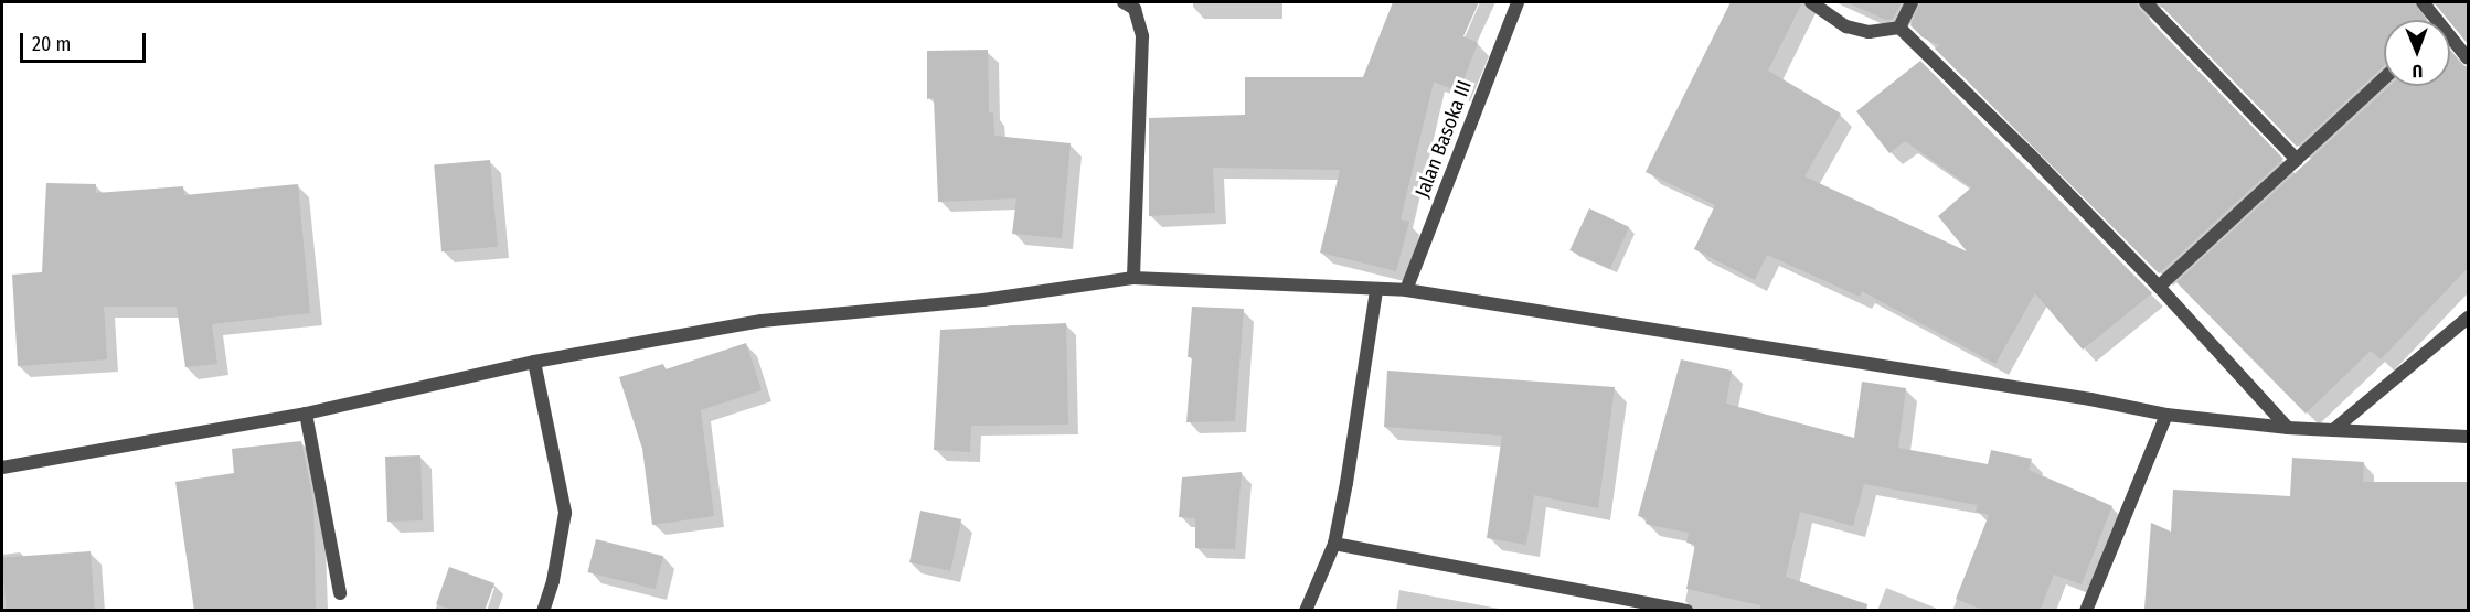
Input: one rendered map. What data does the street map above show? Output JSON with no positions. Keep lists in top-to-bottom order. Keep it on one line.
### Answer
{"streets":{"street":["Jalan Basoka III"]},"scale_bar":"20 m","north":"bottom"}
